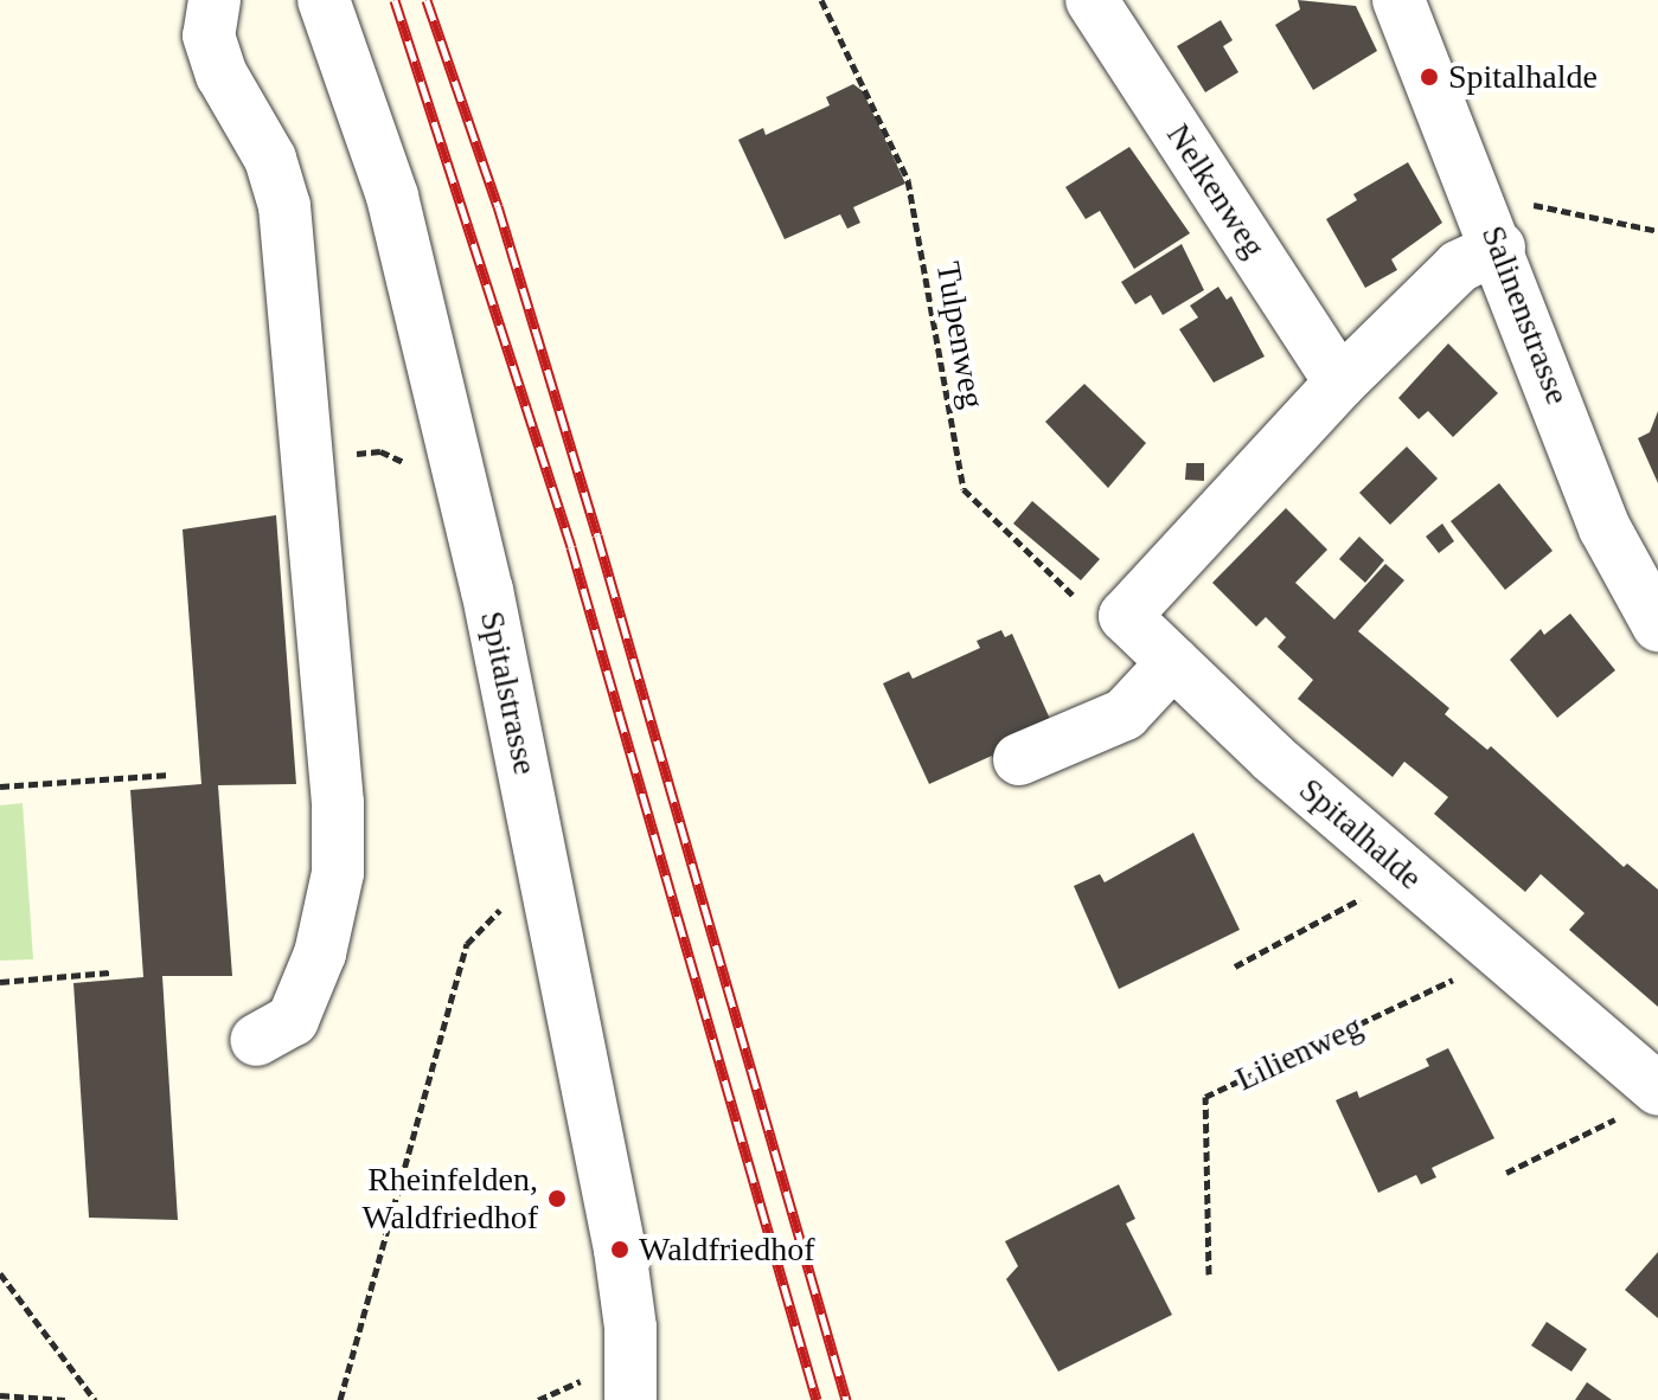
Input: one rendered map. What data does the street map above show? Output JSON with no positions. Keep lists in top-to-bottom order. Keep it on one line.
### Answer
{"streets":{"street":["Nelkenweg","Salinenstrasse","Spitalstrasse","Spitalhalde"],"path":["Tulpenweg","Lilienweg"]},"crossings":[["Tulpenweg","Spitalhalde"],["Spitalhalde","Lilienweg"]],"places":["Spitalhalde","Rheinfelden, Waldfriedhof","Waldfriedhof"]}
